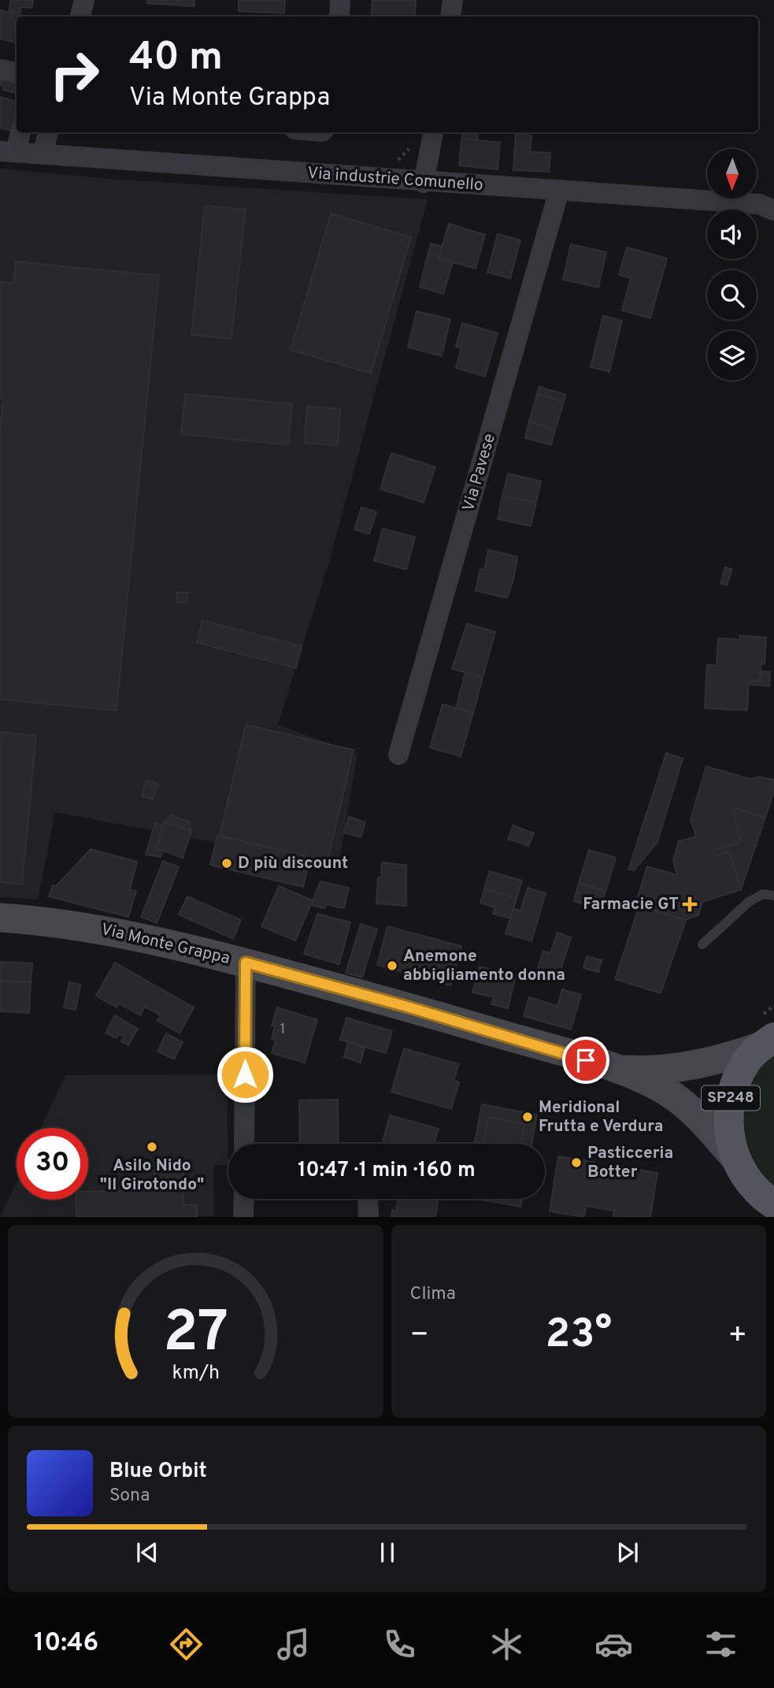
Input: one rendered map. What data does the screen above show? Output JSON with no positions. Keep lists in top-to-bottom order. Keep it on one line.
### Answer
{"streets":{"main road":["Via Monte Grappa","SP248"],"street":["Via industrie Comunello","Via Pavese"]},"crossings":[["Via industrie Comunello","Via Pavese"]],"places":{"other":["D più discount","Anemone abbigliamento donna","Meridional Frutta e Verdura","Asilo Nido \"Il Girotondo\"","Pasticceria Botter"],"health":["Farmacie GT"]},"house_numbers":["1"],"north":"bottom","page":{"turn":["40 m","Via Monte Grappa"],"limit":"30","trip":"10:47 · 1 min · 160 m","tile":"Clima","heat":["−","23°","+"],"song":["Blue Orbit","Sona"],"tabs":"10:46","gauge":["27","km/h"]}}
